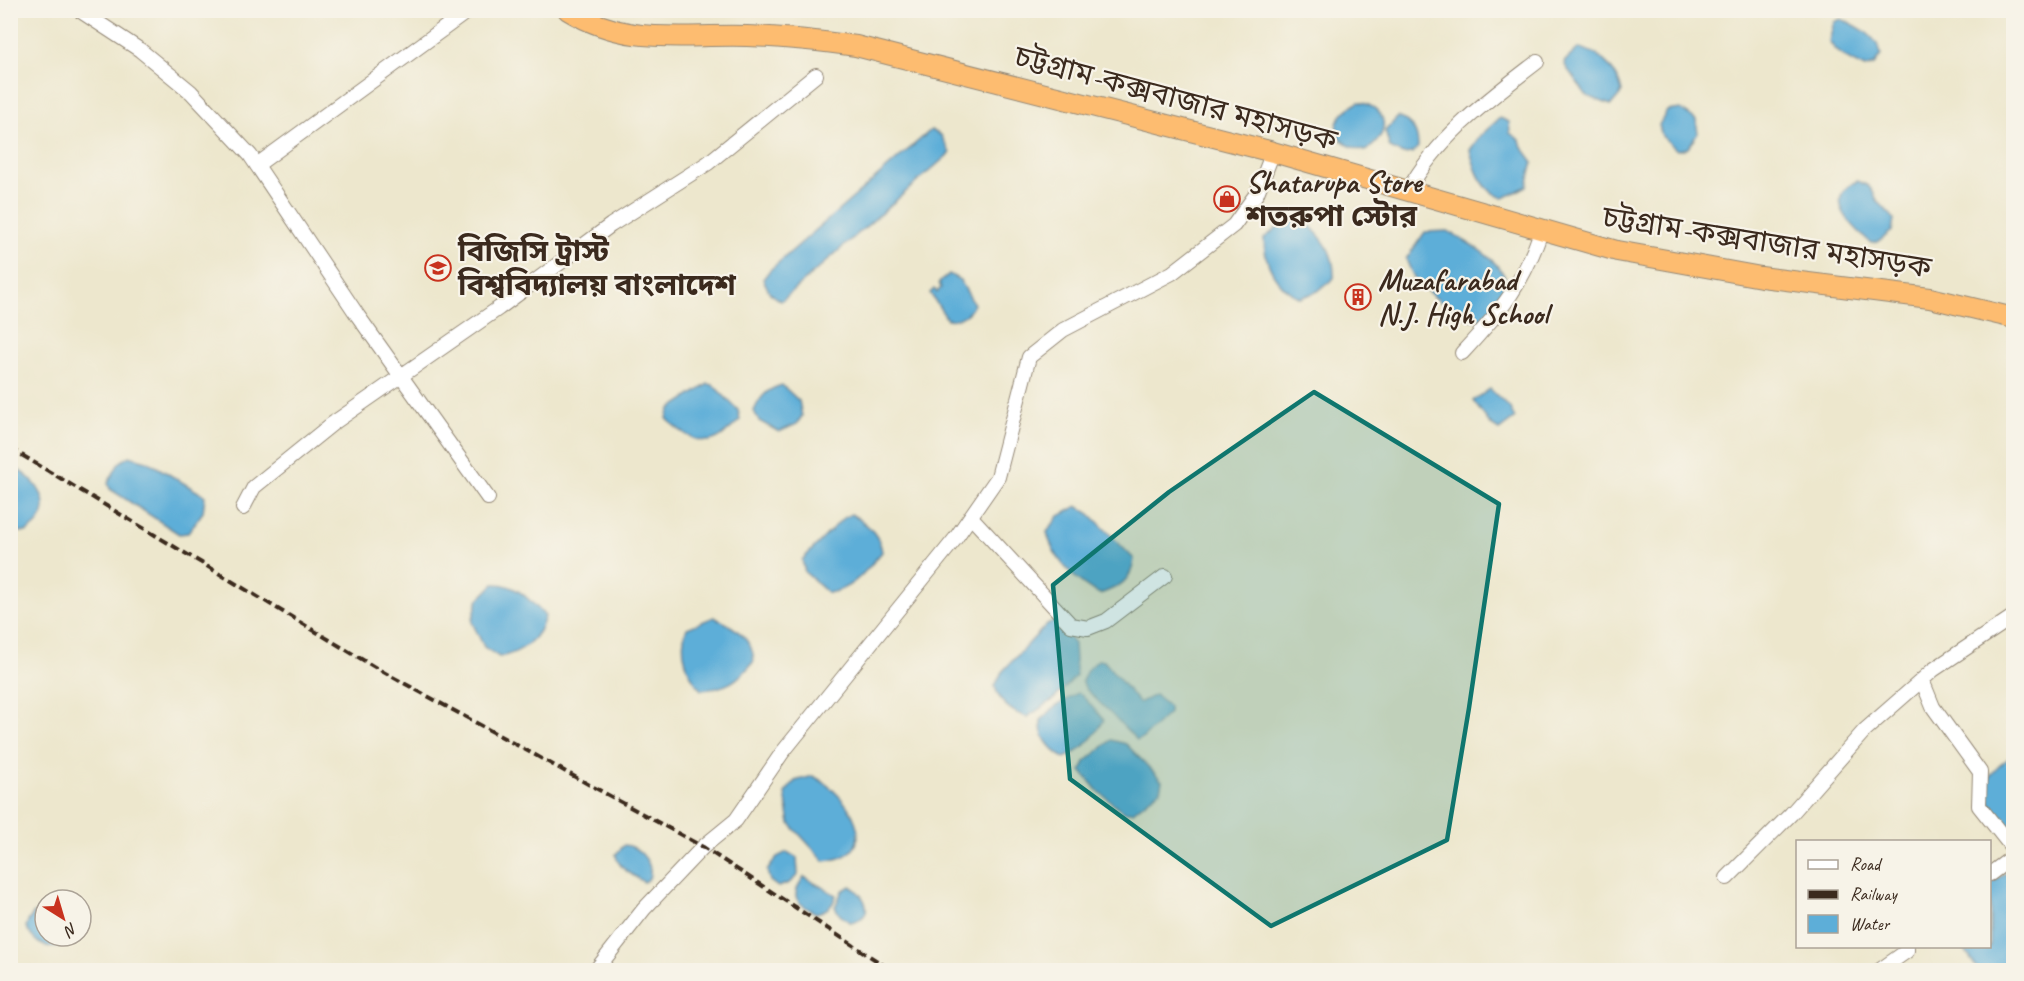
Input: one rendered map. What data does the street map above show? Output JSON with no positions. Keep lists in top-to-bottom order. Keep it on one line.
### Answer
{"streets":{"highway":["চট্টগ্রাম-কক্সবাজার মহাসড়ক"]},"places":{"shop":["Shatarupa Store শতরুপা স্টোর"],"school or university":["বিজিসি ট্রাস্ট বিশ্ববিদ্যালয় বাংলাদেশ"],"building":["Muzafarabad N.J. High School"]},"legend":["Road","Railway","Water"],"north":"bottom right"}
